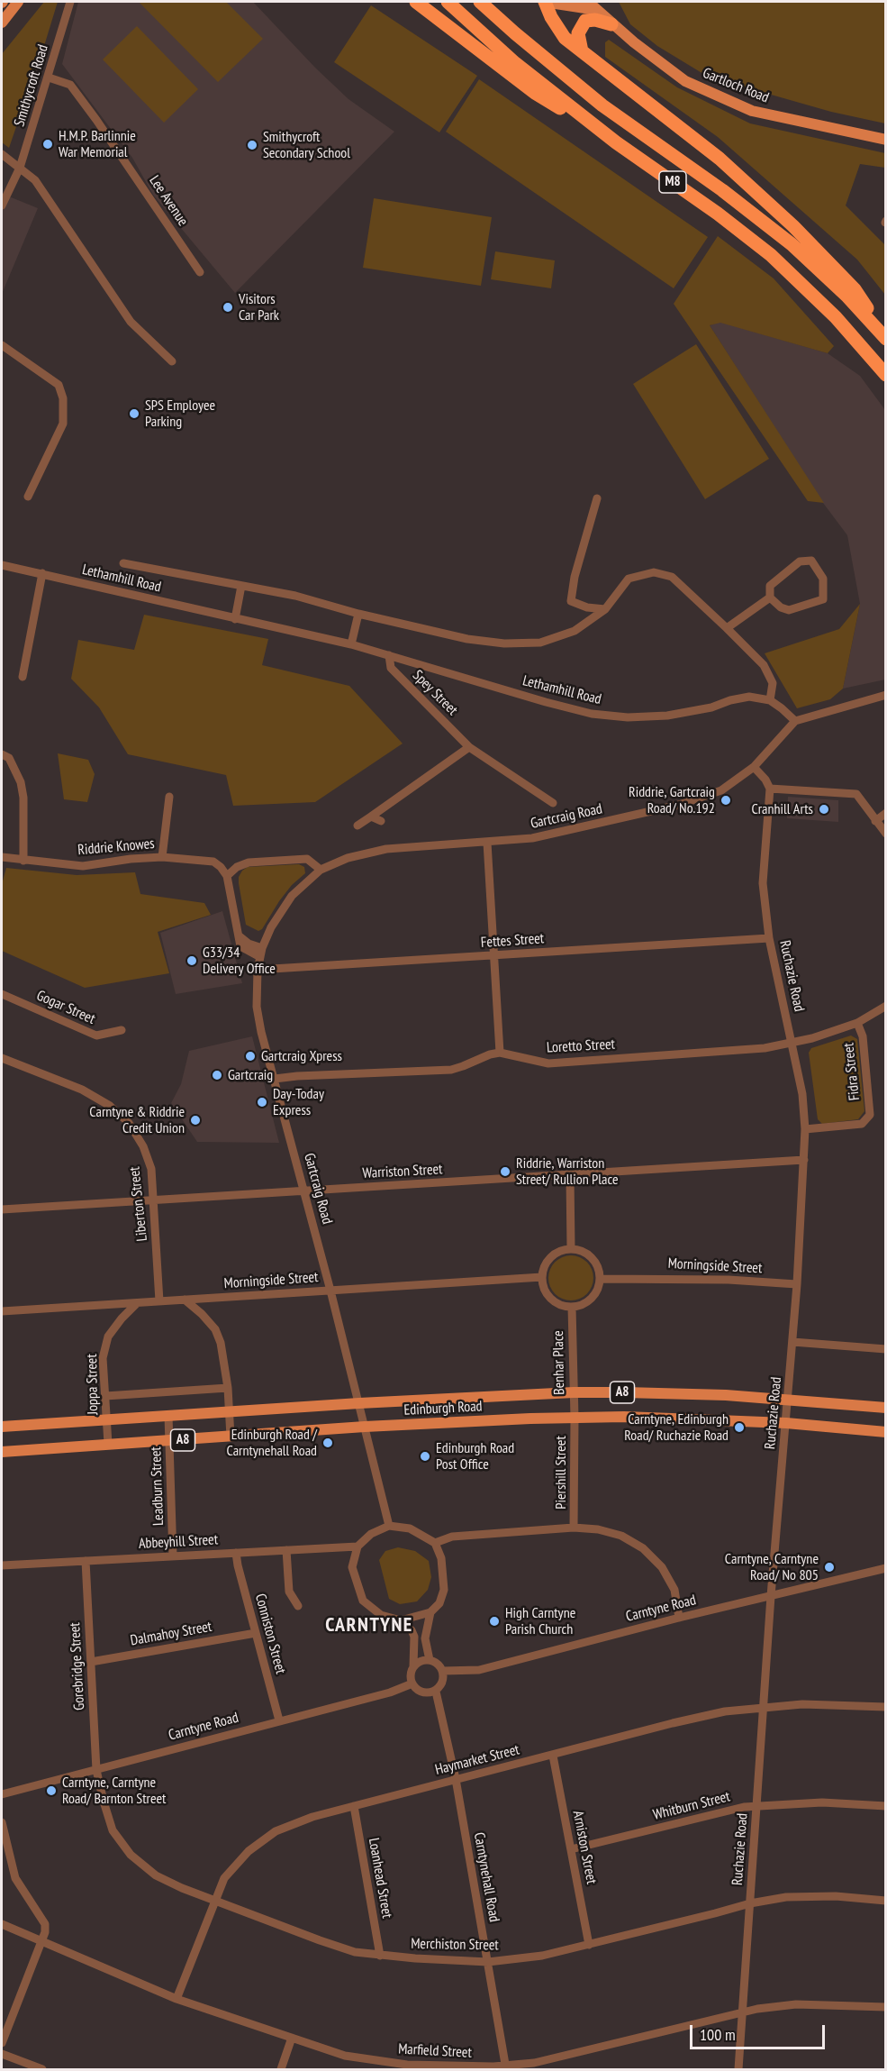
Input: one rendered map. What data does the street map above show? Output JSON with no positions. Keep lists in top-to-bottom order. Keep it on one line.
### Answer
{"streets":{"highway":["M8"],"main road":["Gartloch Road","A8","Edinburgh Road"],"street":["Smithycroft Road","Lee Avenue","Lethamhill Road","Spey Street","Gartcraig Road","Riddrie Knowes","Fettes Street","Ruchazie Road","Gogar Street","Loretto Street","Fidra Street","Warriston Street","Liberton Street","Morningside Street","Benhar Place","Joppa Street","Piershill Street","Leadburn Street","Abbeyhill Street","Carntyne Road","Dalmahoy Street","Conniston Street","Gorebridge Street","Haymarket Street","Whitburn Street","Arniston Street","Carntynehall Road","Loanhead Street","Merchiston Street","Marfield Street"]},"crossings":[["Smithycroft Road","Lee Avenue"],["Lethamhill Road","Spey Street"],["Gartcraig Road","Fettes Street"],["Gartcraig Road","Warriston Street"],["Gartcraig Road","Morningside Street"],["Gartcraig Road","Edinburgh Road"],["Fettes Street","Ruchazie Road"],["Ruchazie Road","Loretto Street"],["Ruchazie Road","Fidra Street"],["Ruchazie Road","Warriston Street"],["Ruchazie Road","Morningside Street"],["Ruchazie Road","Edinburgh Road"],["Ruchazie Road","Carntyne Road"],["Ruchazie Road","Haymarket Street"],["Ruchazie Road","Whitburn Street"],["Ruchazie Road","Merchiston Street"],["Ruchazie Road","Marfield Street"],["Loretto Street","Fidra Street"],["Warriston Street","Liberton Street"],["Liberton Street","Morningside Street"],["Morningside Street","Benhar Place"],["Morningside Street","Joppa Street"],["Benhar Place","Edinburgh Road"],["Benhar Place","Piershill Street"],["Joppa Street","Edinburgh Road"],["Edinburgh Road","Piershill Street"],["Edinburgh Road","Leadburn Street"],["Leadburn Street","Abbeyhill Street"],["Abbeyhill Street","Conniston Street"],["Abbeyhill Street","Gorebridge Street"],["Carntyne Road","Conniston Street"],["Carntyne Road","Gorebridge Street"],["Carntyne Road","Carntynehall Road"],["Carntyne Road","Merchiston Street"],["Dalmahoy Street","Conniston Street"],["Dalmahoy Street","Gorebridge Street"],["Gorebridge Street","Merchiston Street"],["Haymarket Street","Arniston Street"],["Haymarket Street","Carntynehall Road"],["Haymarket Street","Loanhead Street"],["Haymarket Street","Merchiston Street"],["Haymarket Street","Marfield Street"],["Whitburn Street","Arniston Street"],["Arniston Street","Merchiston Street"],["Carntynehall Road","Merchiston Street"],["Carntynehall Road","Marfield Street"],["Loanhead Street","Merchiston Street"]],"districts":["CARNTYNE"],"places":["H.M.P. Barlinnie War Memorial","Smithycroft Secondary School","Visitors Car Park","SPS Employee Parking","Riddrie, Gartcraig Road/ No.192","Cranhill Arts","G33/34 Delivery Office","Gartcraig Xpress","Gartcraig","Day-Today Express","Carntyne & Riddrie Credit Union","Riddrie, Warriston Street/ Rullion Place","Carntyne, Edinburgh Road/ Ruchazie Road","Edinburgh Road / Carntynehall Road","Edinburgh Road Post Office","Carntyne, Carntyne Road/ No 805","High Carntyne Parish Church","Carntyne, Carntyne Road/ Barnton Street"],"scale_bar":"100 m"}
